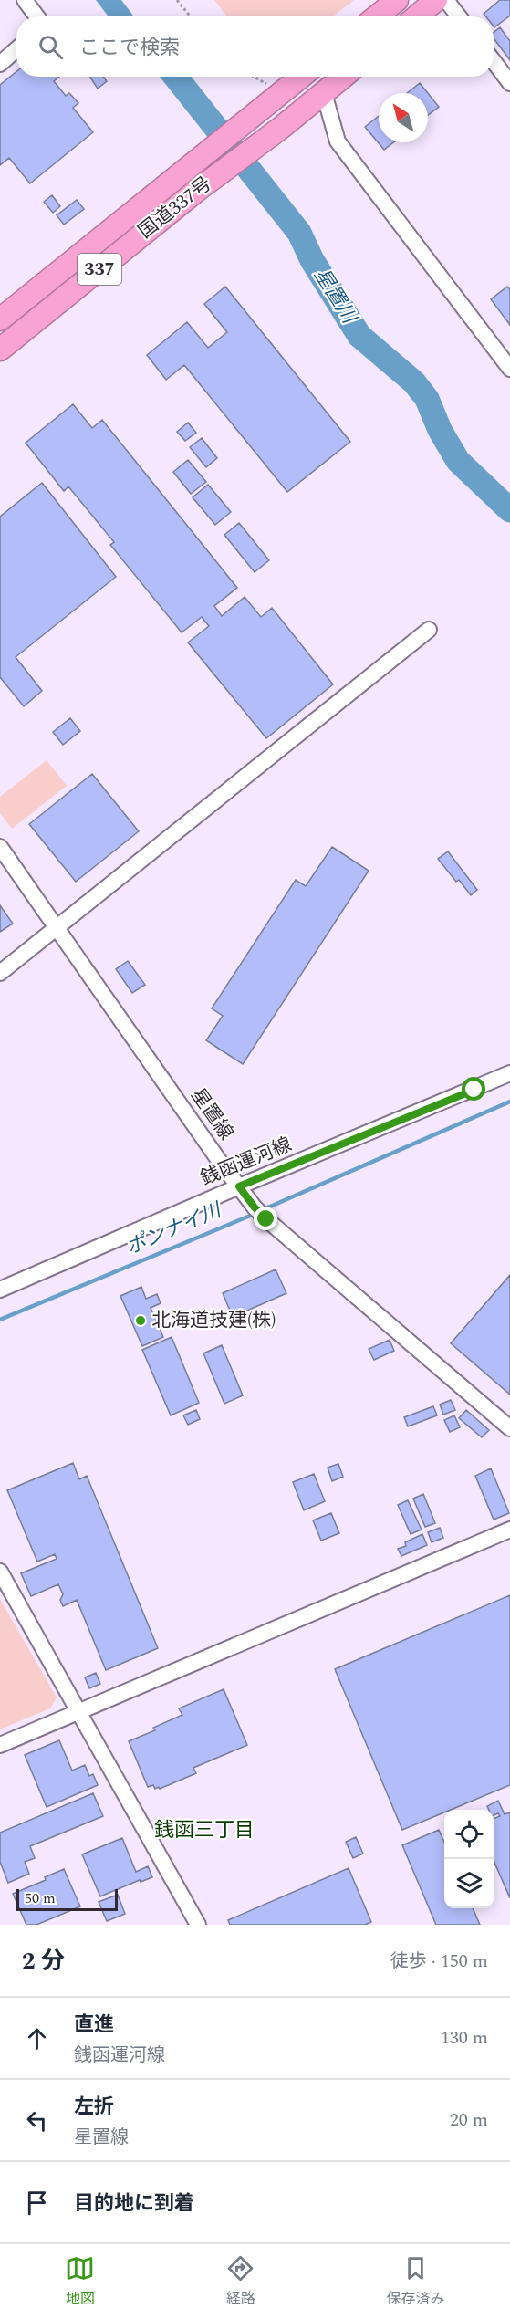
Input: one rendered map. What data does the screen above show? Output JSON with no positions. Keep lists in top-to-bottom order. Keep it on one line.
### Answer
{"streets":{"highway":["国道337号","337"],"street":["星置線","銭函運河線"]},"crossings":[["星置線","銭函運河線"]],"districts":["銭函三丁目"],"water":["星置川","ポンナイ川"],"places":["北海道技建(株)"],"scale_bar":"50 m","north":"top left","page":{"search":"ここで検索","scale":"50 m","heading":["2 分","徒歩 · 150 m"],"list":[["直進","銭函運河線","130 m"],["左折","星置線","20 m"],"目的地に到着"],"nav":["地図","経路","保存済み"]}}
